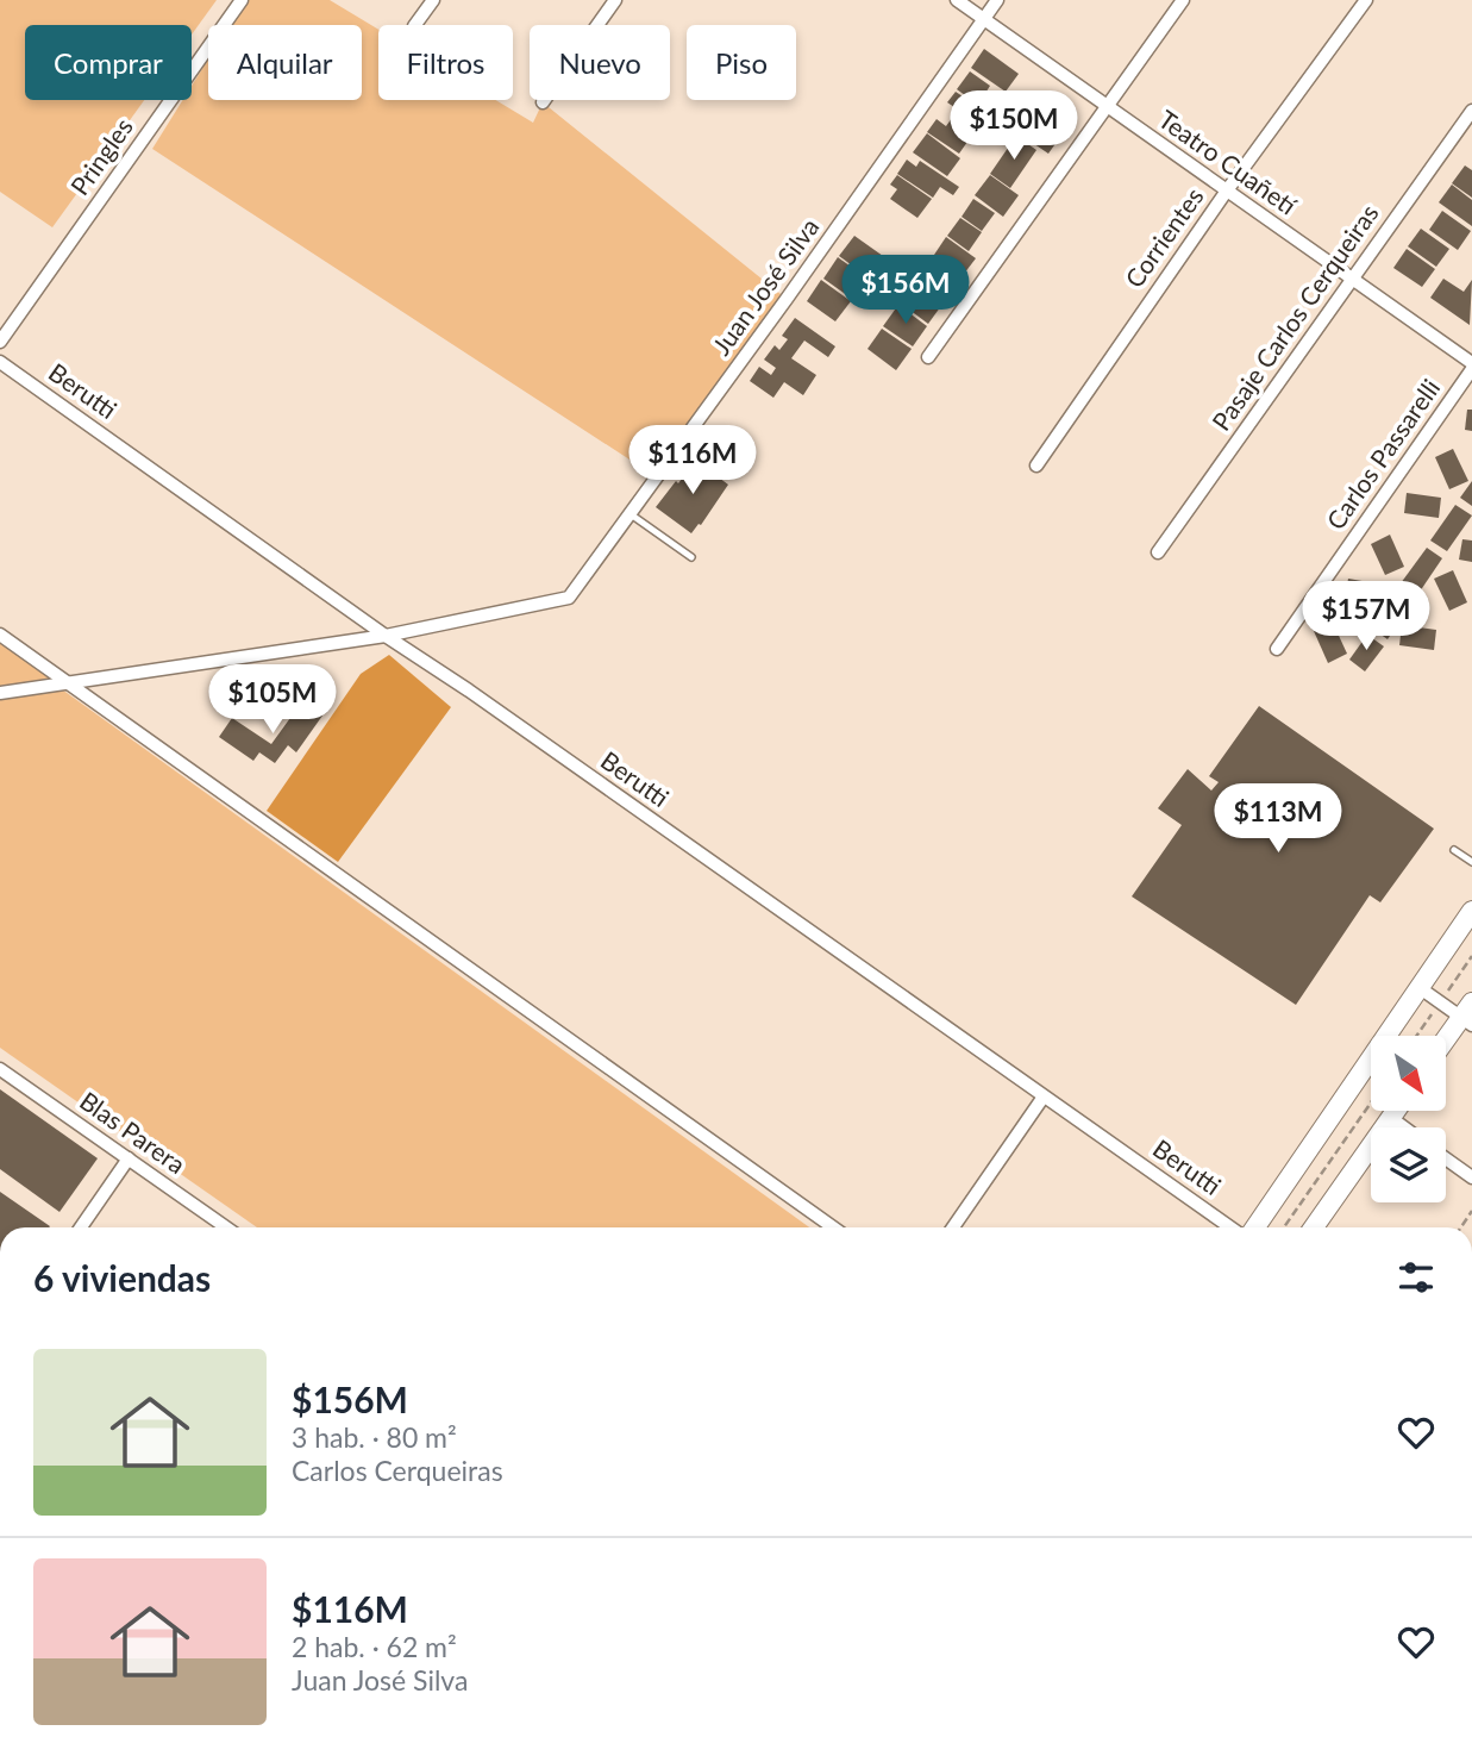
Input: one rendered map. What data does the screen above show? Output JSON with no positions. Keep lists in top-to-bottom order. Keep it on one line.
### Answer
{"streets":{"street":["Pringles","Teatro Cuañetí","Corrientes","Juan José Silva","Pasaje Carlos Cerqueiras","Berutti","Carlos Passarelli","Blas Parera"]},"crossings":[["Teatro Cuañetí","Corrientes"],["Teatro Cuañetí","Juan José Silva"],["Teatro Cuañetí","Pasaje Carlos Cerqueiras"],["Teatro Cuañetí","Carlos Passarelli"],["Juan José Silva","Berutti"]],"north":"bottom right","page":{"chip":["Comprar","Alquilar","Filtros","Nuevo","Piso"],"price":["$150M","$156M","$116M","$157M","$105M","$113M"],"heading":"6 viviendas","list":[{"name":"$156M","note":"3 hab. · 80 m² · Carlos Cerqueiras"},{"name":"$116M","note":"2 hab. · 62 m² · Juan José Silva"}]}}
